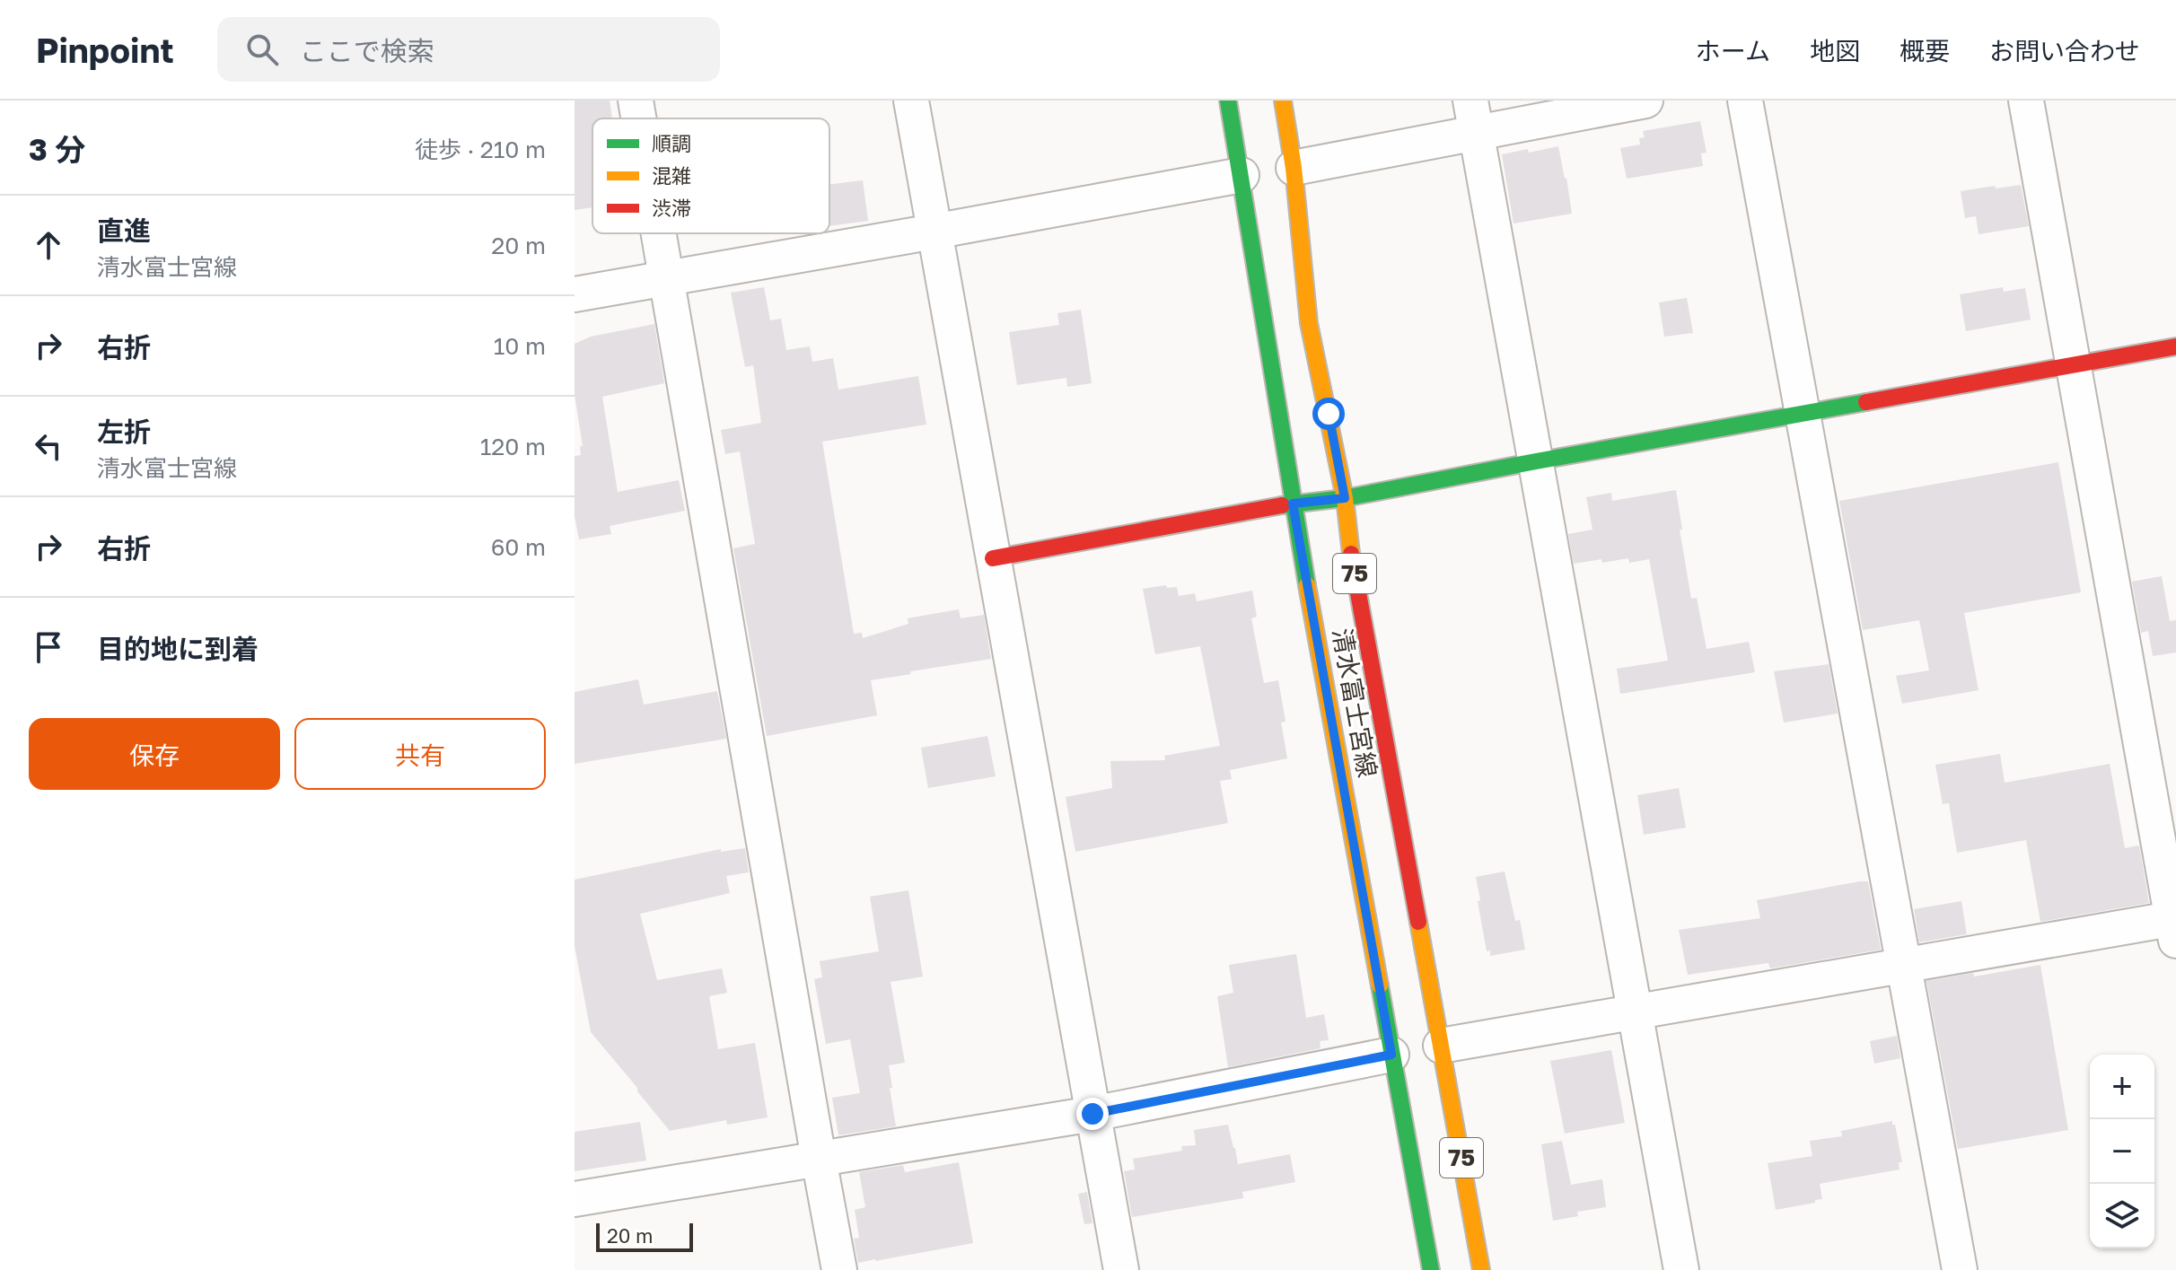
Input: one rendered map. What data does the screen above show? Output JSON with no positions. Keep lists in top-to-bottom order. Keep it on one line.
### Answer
{"streets":{"main road":["75","清水富士宮線"]},"legend":["順調","混雑","渋滞"],"scale_bar":"20 m","page":{"header":"Pinpoint","search":"ここで検索","nav":["ホーム","地図","概要","お問い合わせ"],"heading":["3 分","徒歩 · 210 m"],"list":[["直進","清水富士宮線","20 m"],["右折","10 m"],["左折","清水富士宮線","120 m"],["右折","60 m"],"目的地に到着"],"buttons":["保存","共有"],"map_buttons":["+","−"],"scale":"20 m"}}
